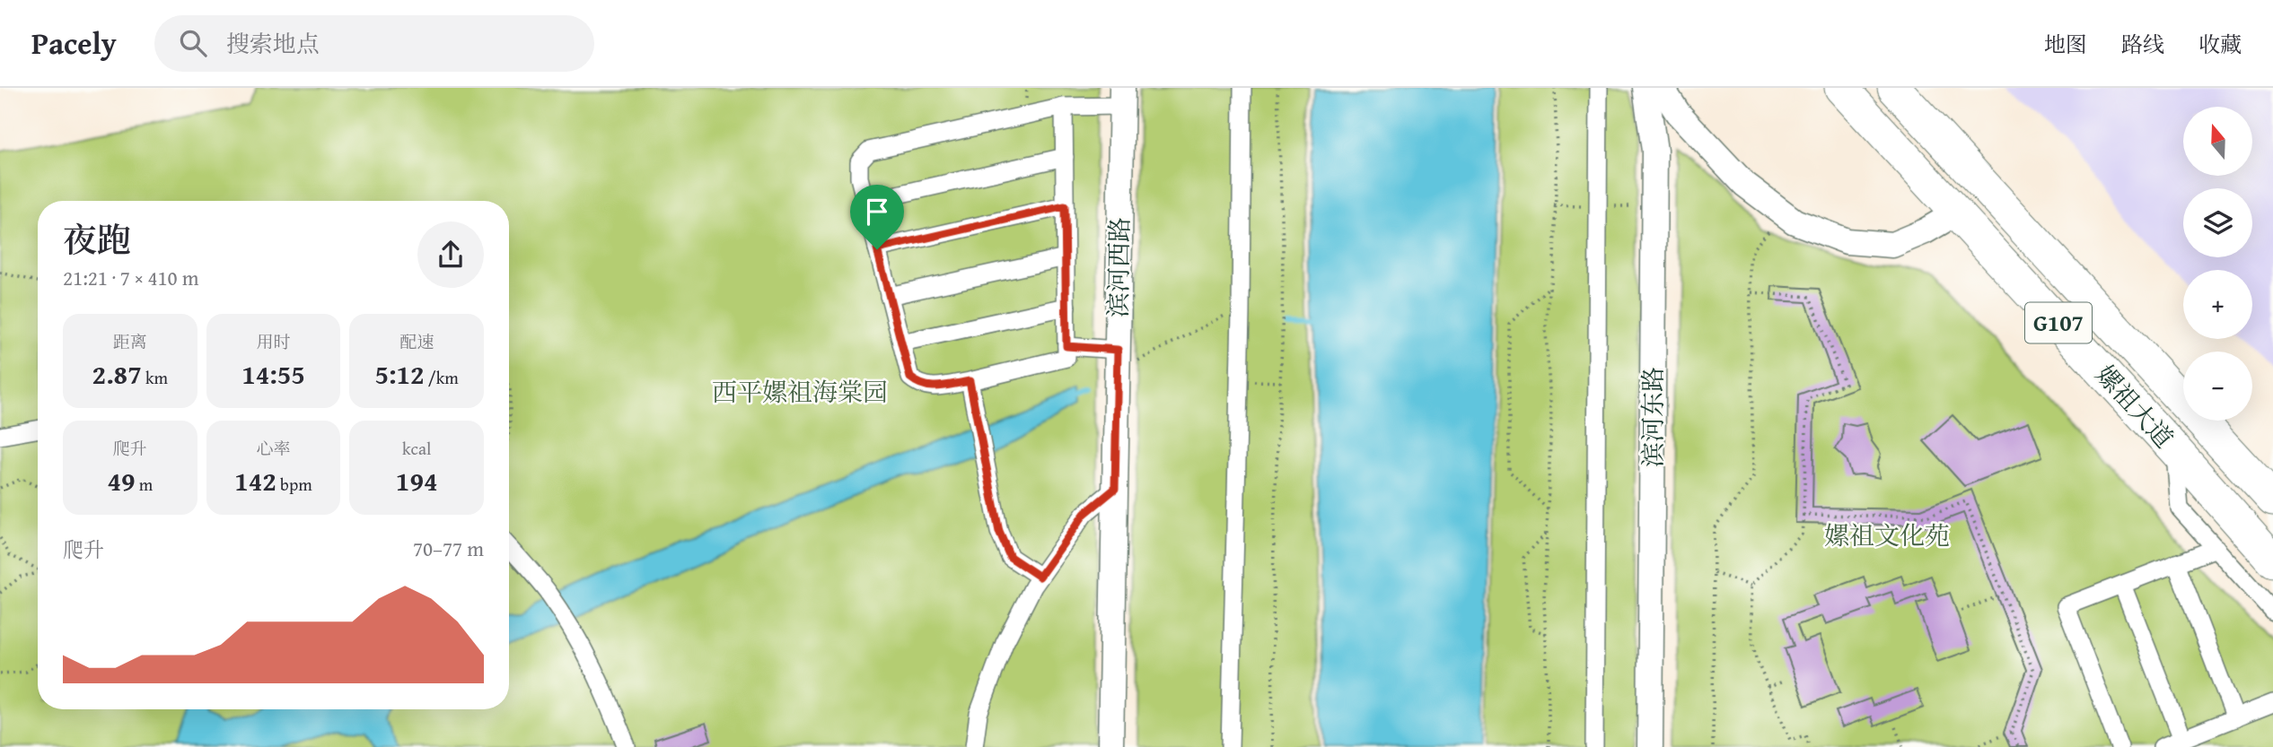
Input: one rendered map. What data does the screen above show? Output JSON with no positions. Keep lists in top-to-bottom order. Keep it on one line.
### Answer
{"streets":{"highway":["G107","嫘祖大道"],"street":["滨河西路","滨河东路"]},"parks":["西平嫘祖海棠园","嫘祖文化苑"],"north":"top","page":{"header":"Pacely","search":"搜索地点","nav":["地图","路线","收藏"],"map_buttons":["+","−"],"heading":["夜跑","21:21 · 7 × 410 m"],"stats":[["距离","2.87 km"],["用时","14:55"],["配速","5:12 /km"],["爬升","49 m"],["心率","142 bpm"],["kcal","194"]],"chart":["爬升","70–77 m"]}}
